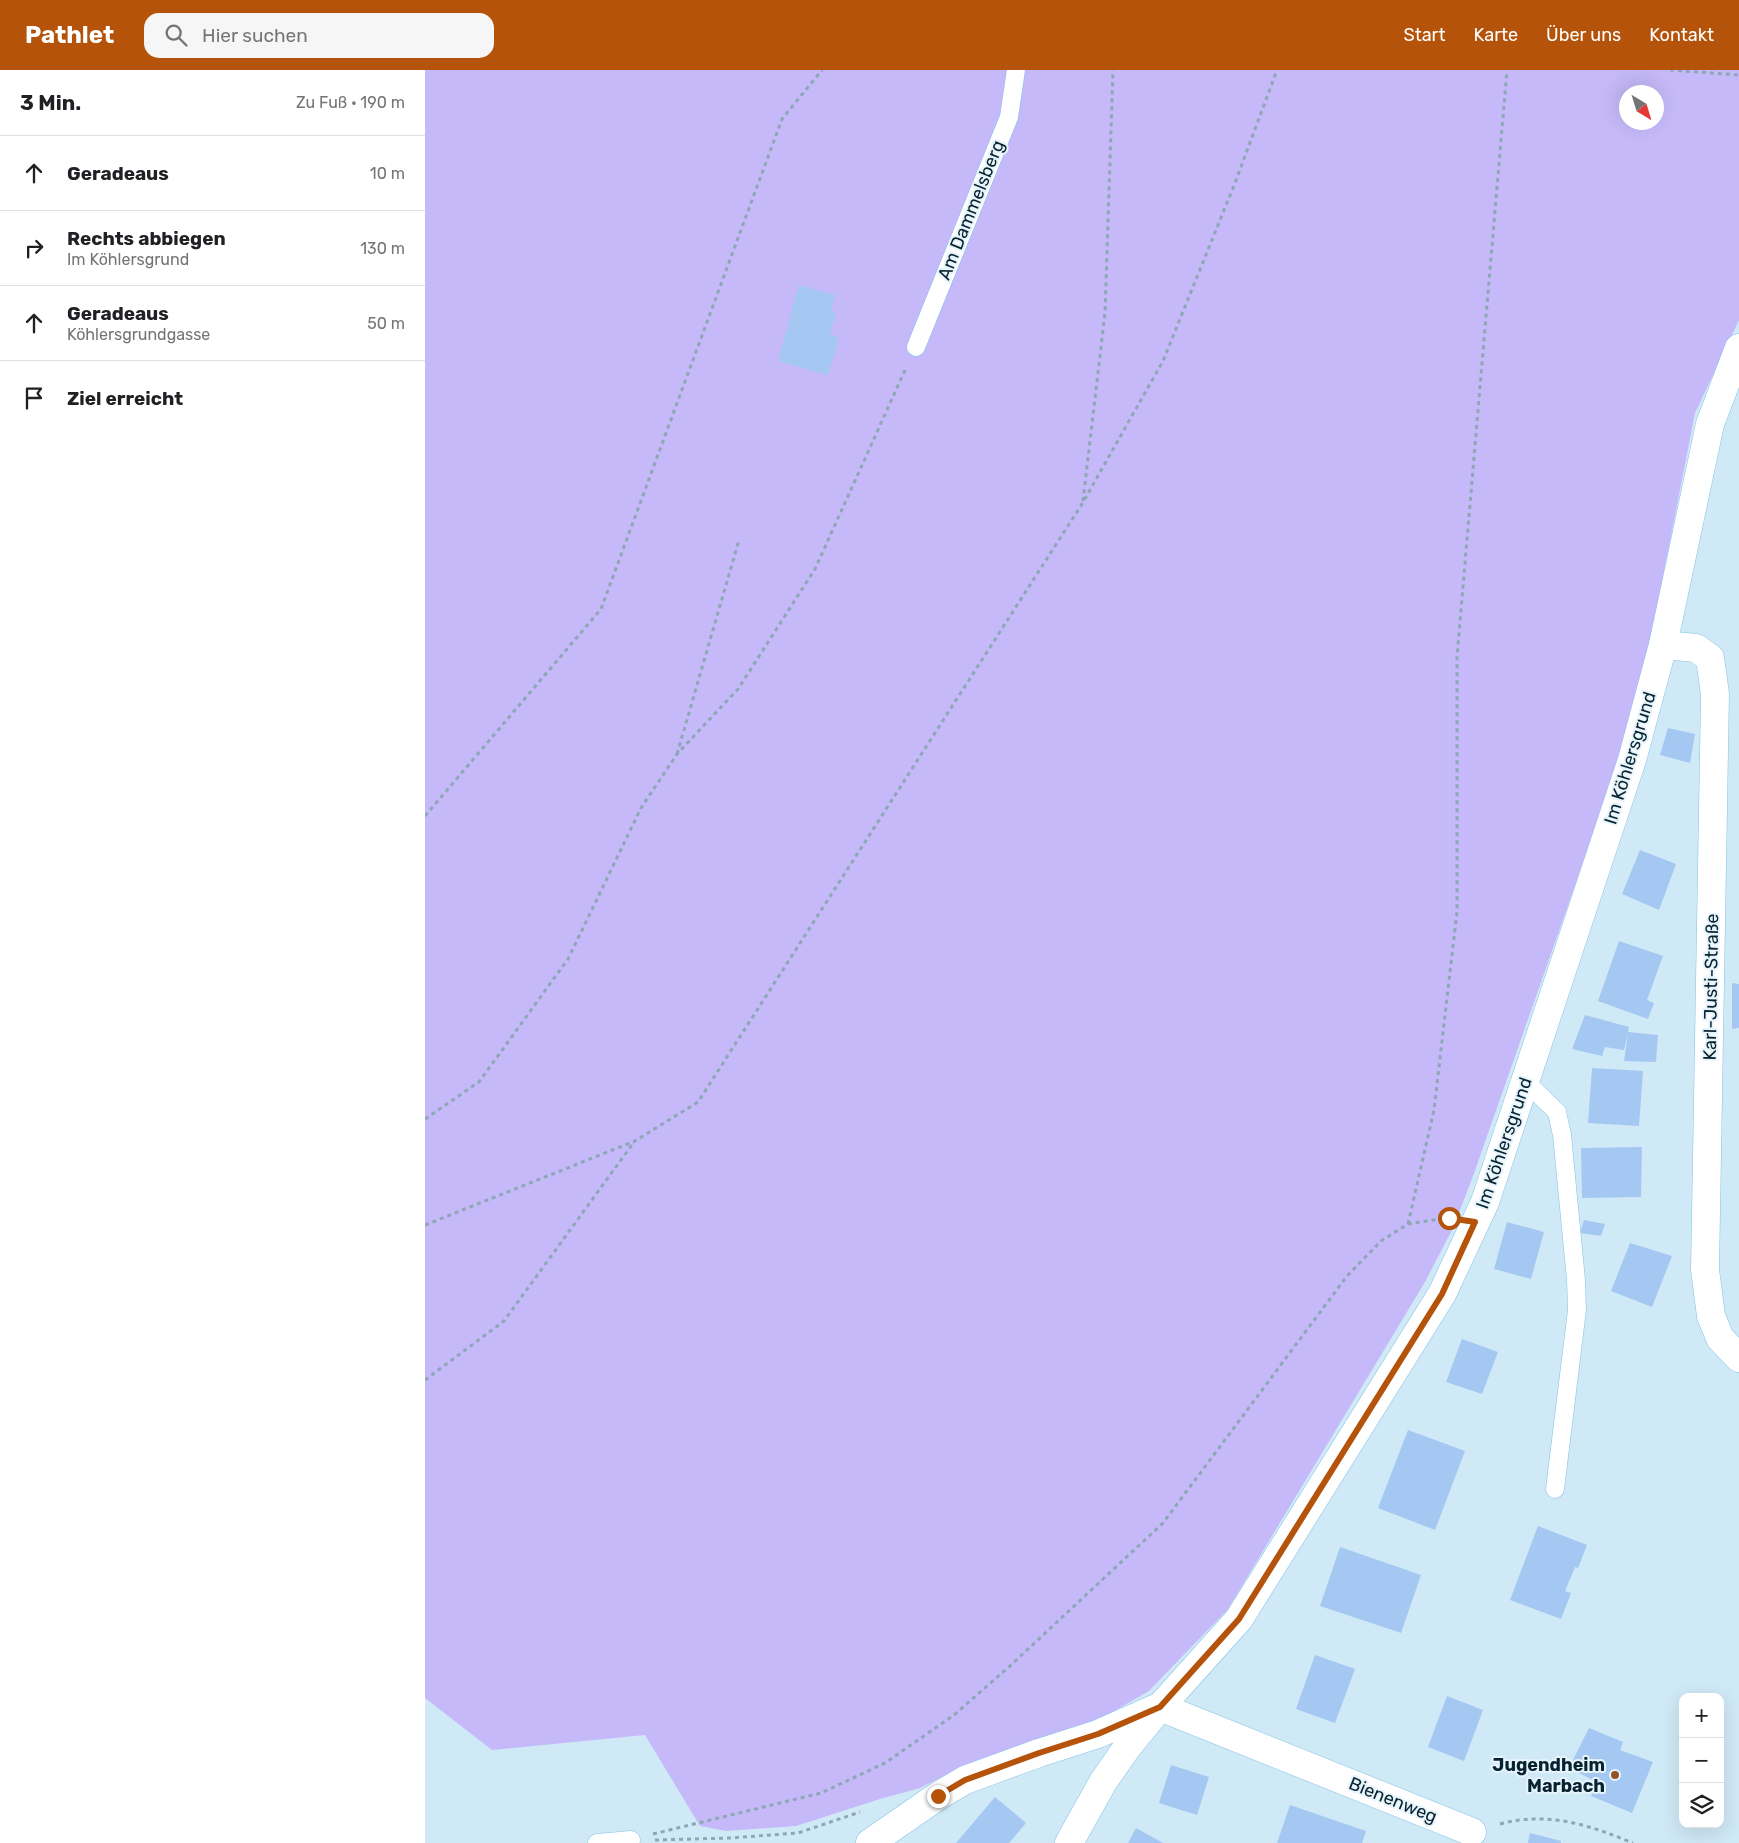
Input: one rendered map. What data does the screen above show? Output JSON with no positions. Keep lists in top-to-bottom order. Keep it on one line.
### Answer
{"streets":{"street":["Im Köhlersgrund","Karl-Justi-Straße","Bienenweg"],"lane":["Am Dammelsberg"]},"crossings":[["Im Köhlersgrund","Karl-Justi-Straße"],["Im Köhlersgrund","Bienenweg"]],"places":["Jugendheim Marbach"],"north":"bottom right","page":{"header":"Pathlet","search":"Hier suchen","nav":["Start","Karte","Über uns","Kontakt"],"heading":["3 Min.","Zu Fuß · 190 m"],"list":[["Geradeaus","10 m"],["Rechts abbiegen","Im Köhlersgrund","130 m"],["Geradeaus","Köhlersgrundgasse","50 m"],"Ziel erreicht"],"map_buttons":["+","−"]}}
